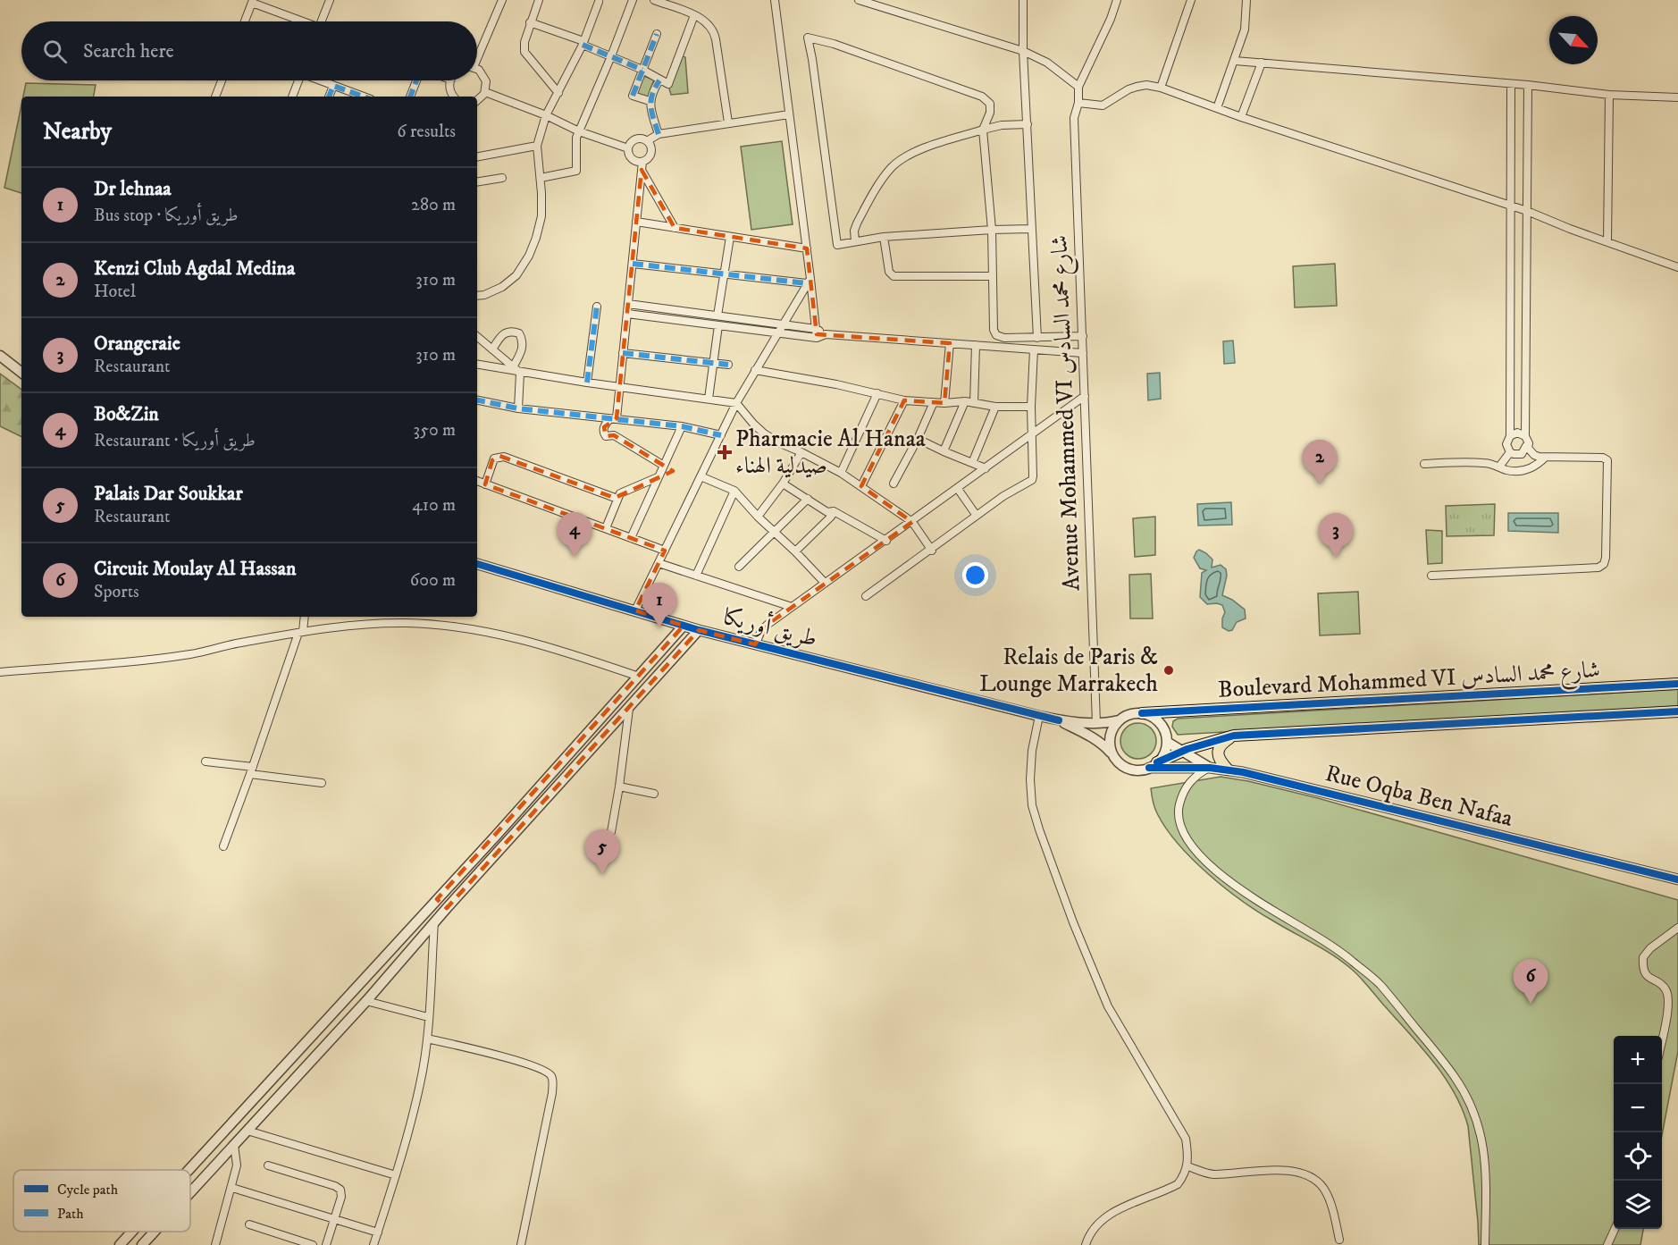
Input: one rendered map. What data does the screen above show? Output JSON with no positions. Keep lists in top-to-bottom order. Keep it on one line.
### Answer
{"streets":{"main road":["Boulevard Mohammed VI شارع محمد السادس"],"street":["Avenue Mohammed VI شارع محمد السادس","طريق أوريكا","Rue Oqba Ben Nafaa"]},"crossings":[["Avenue Mohammed VI شارع محمد السادس","طريق أوريكا"],["طريق أوريكا","Boulevard Mohammed VI شارع محمد السادس"],["طريق أوريكا","Rue Oqba Ben Nafaa"],["Boulevard Mohammed VI شارع محمد السادس","Rue Oqba Ben Nafaa"]],"places":{"health":["Pharmacie Al Hanaa صيدلية الهناء"],"other":["Relais de Paris & Lounge Marrakech"]},"legend":["Cycle path","Path"],"north":"bottom right","page":{"search":"Search here","heading":["Nearby","6 results"],"list":[{"mark":"1","name":"Dr lehnaa","note":"Bus stop · طريق أوريكا","value":"280 m"},{"mark":"2","name":"Kenzi Club Agdal Medina","note":"Hotel","value":"310 m"},{"mark":"3","name":"Orangeraie","note":"Restaurant","value":"310 m"},{"mark":"4","name":"Bo&Zin","note":"Restaurant · طريق أوريكا","value":"350 m"},{"mark":"5","name":"Palais Dar Soukkar","note":"Restaurant","value":"410 m"},{"mark":"6","name":"Circuit Moulay Al Hassan","note":"Sports","value":"600 m"}],"pins":["2","4","3","1","5","6"],"map_buttons":["+","−"]}}
